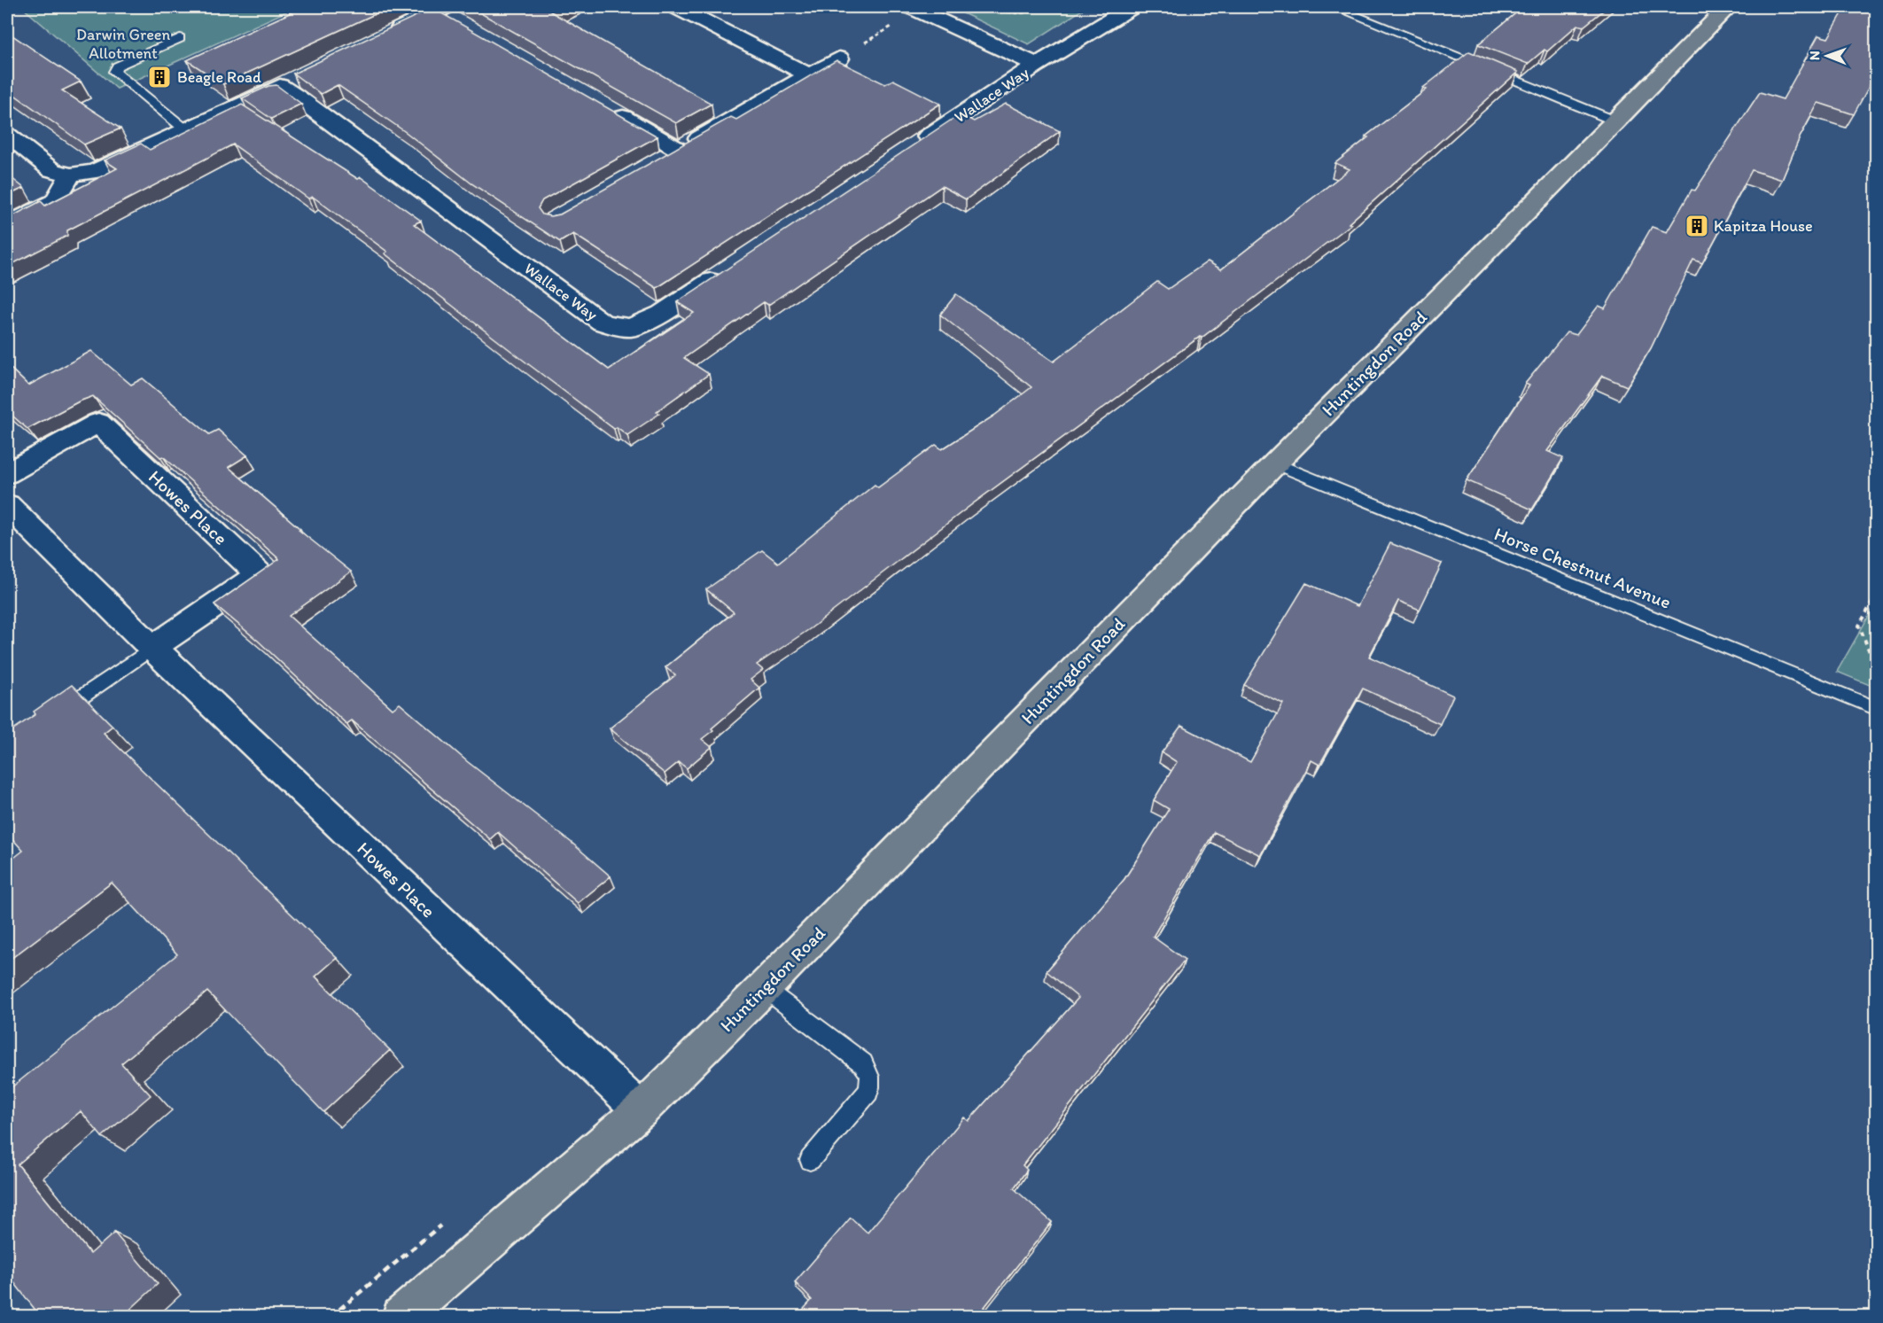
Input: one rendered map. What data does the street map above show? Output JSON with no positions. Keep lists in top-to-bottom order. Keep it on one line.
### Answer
{"streets":{"main road":["Huntingdon Road"],"street":["Wallace Way","Howes Place"],"lane":["Horse Chestnut Avenue"]},"crossings":[["Huntingdon Road","Howes Place"],["Huntingdon Road","Horse Chestnut Avenue"]],"parks":["Darwin Green Allotment"],"places":{"building":["Beagle Road","Kapitza House"]},"north":"left"}
